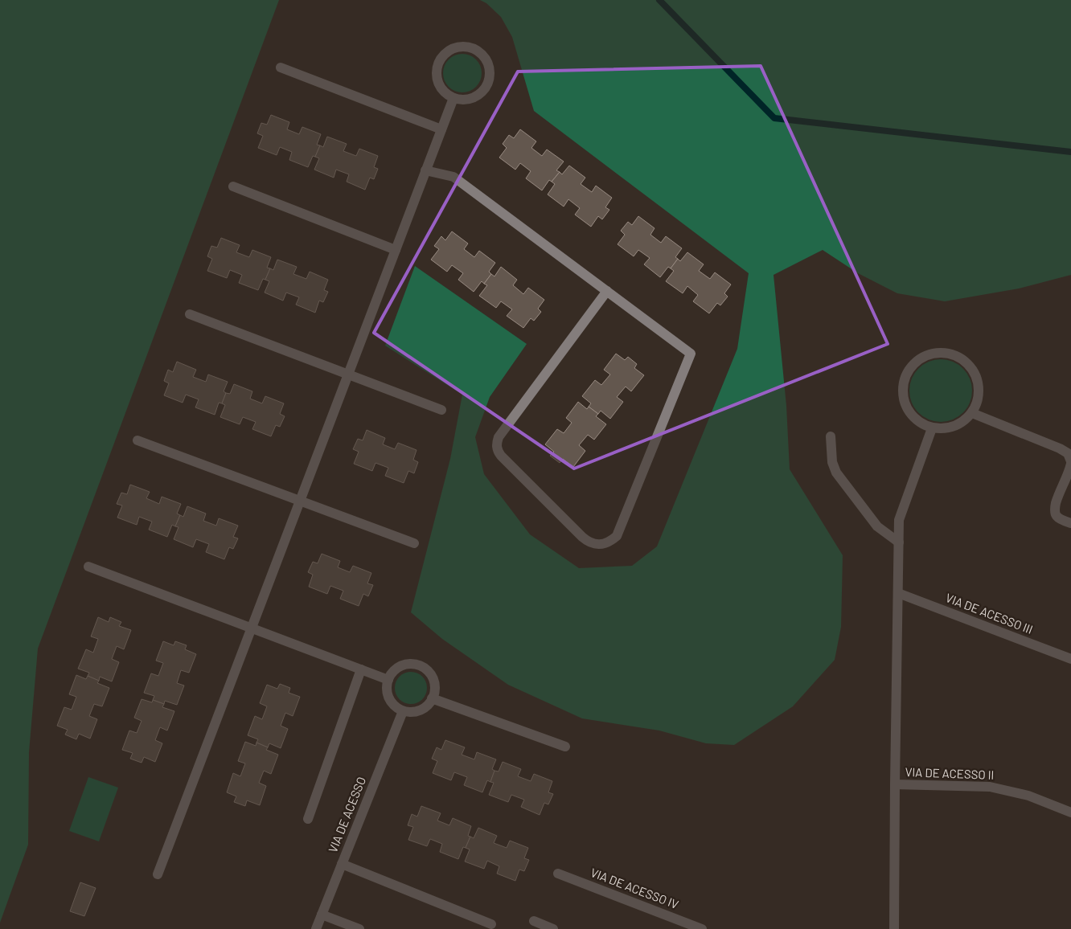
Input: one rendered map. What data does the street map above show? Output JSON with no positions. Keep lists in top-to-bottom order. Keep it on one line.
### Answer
{"streets":{"lane":["VIA DE ACESSO III","VIA DE ACESSO II","VIA DE ACESSO","VIA DE ACESSO IV"]}}
